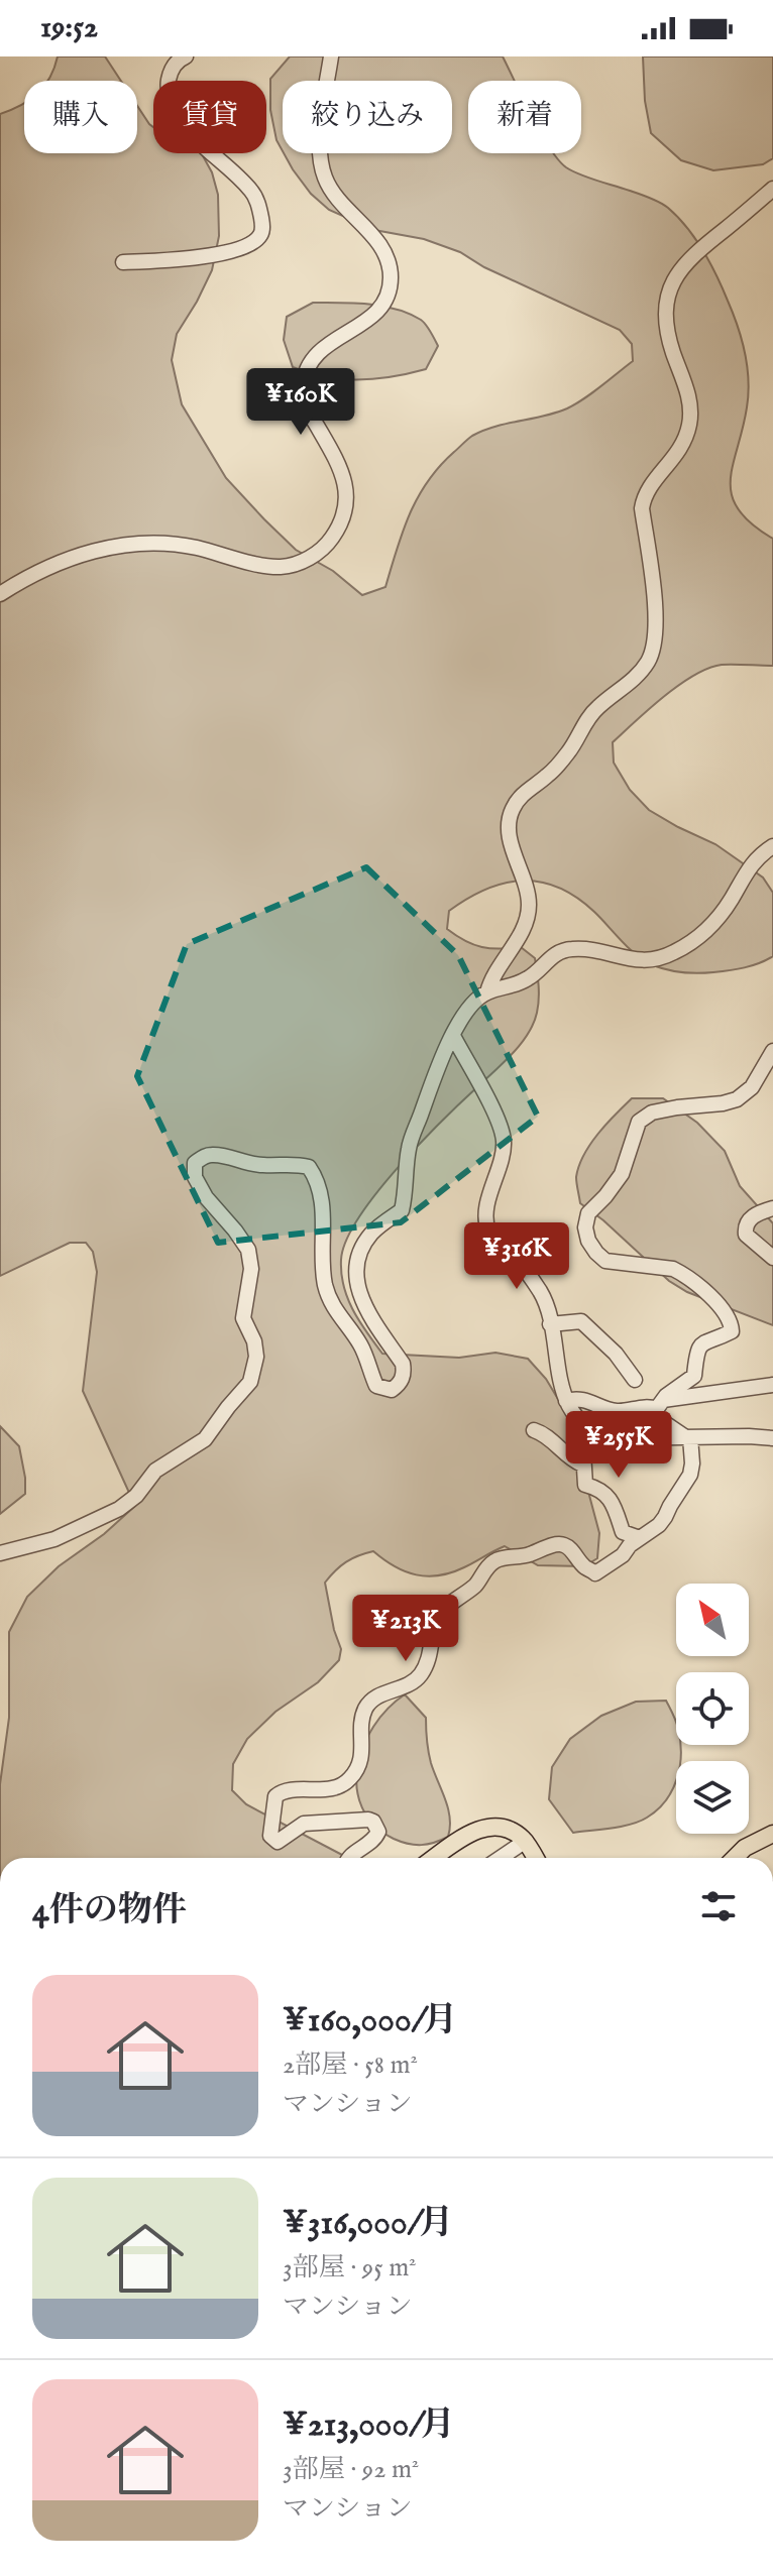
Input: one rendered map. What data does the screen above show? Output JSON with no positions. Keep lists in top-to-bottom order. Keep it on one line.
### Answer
{"north":"top left","page":{"status":"19:52","chip":["購入","賃貸","絞り込み","新着"],"price":["¥160K","¥316K","¥255K","¥213K"],"heading":"4件の物件","list":[{"name":"¥160,000/月","note":"2部屋 · 58 m² · マンション"},{"name":"¥316,000/月","note":"3部屋 · 95 m² · マンション"},{"name":"¥213,000/月","note":"3部屋 · 92 m² · マンション"}]}}
